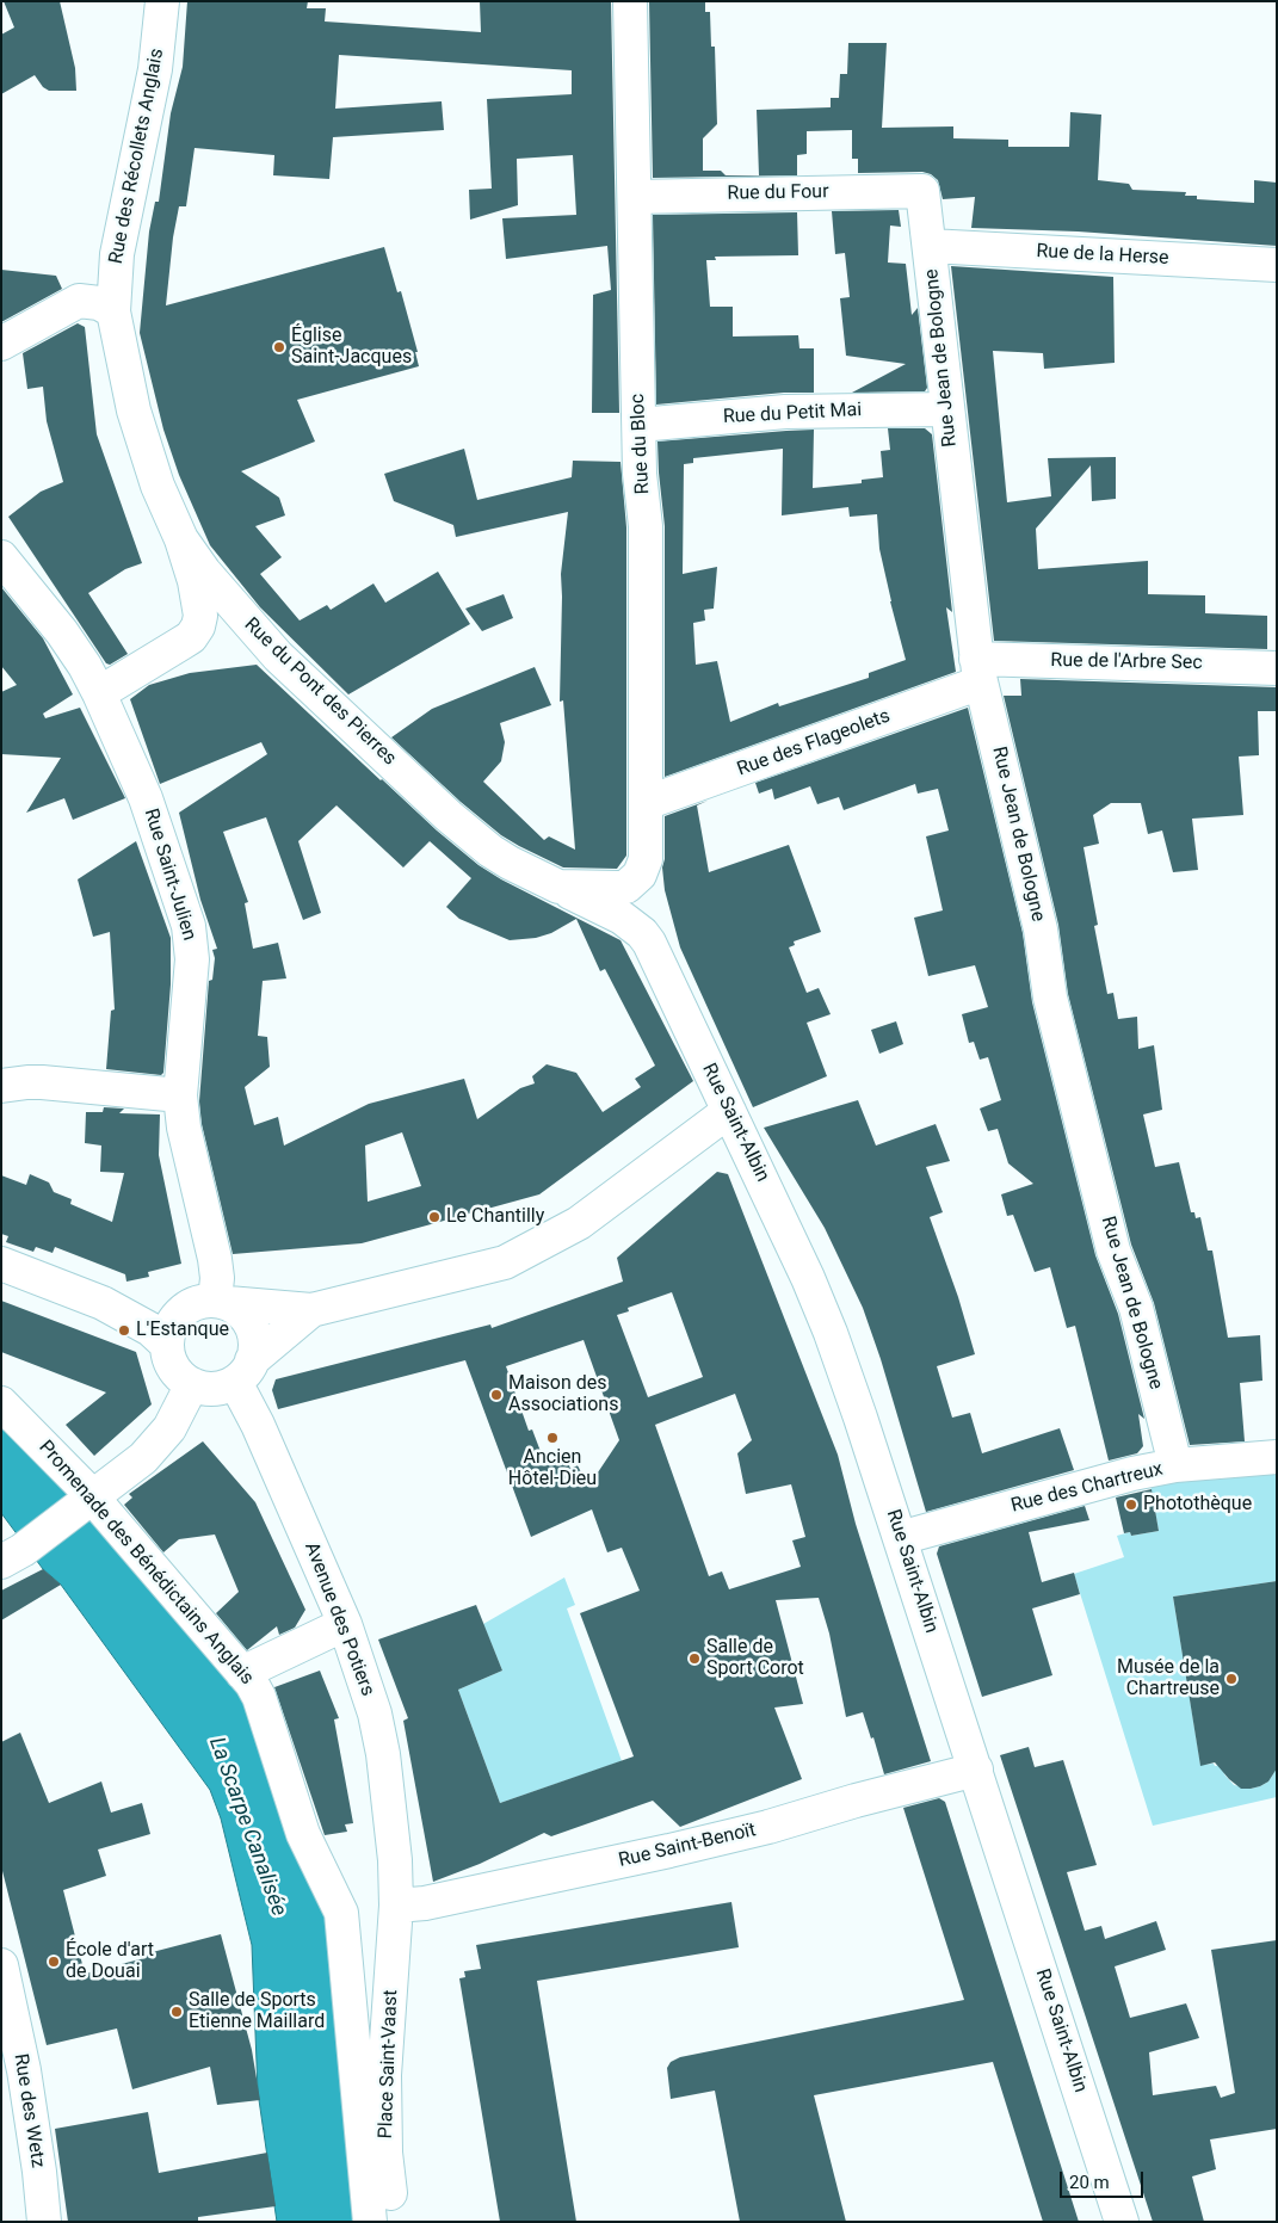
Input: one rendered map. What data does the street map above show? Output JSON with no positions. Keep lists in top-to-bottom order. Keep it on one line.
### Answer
{"streets":{"street":["Rue des Récollets Anglais","Rue du Four","Rue de la Herse","Rue Jean de Bologne","Rue du Petit Mai","Rue du Bloc","Rue de l'Arbre Sec","Rue du Pont des Pierres","Rue des Flageolets","Rue Saint-Julien","Rue Saint-Albin","Rue des Chartreux","Promenade des Bénédictains Anglais","Avenue des Potiers","Rue Saint-Benoït","Place Saint-Vaast","Rue des Wetz"]},"crossings":[["Rue des Récollets Anglais","Rue du Pont des Pierres"],["Rue du Four","Rue Jean de Bologne"],["Rue du Four","Rue du Bloc"],["Rue de la Herse","Rue Jean de Bologne"],["Rue Jean de Bologne","Rue du Petit Mai"],["Rue Jean de Bologne","Rue de l'Arbre Sec"],["Rue Jean de Bologne","Rue des Flageolets"],["Rue Jean de Bologne","Rue des Chartreux"],["Rue du Petit Mai","Rue du Bloc"],["Rue du Bloc","Rue du Pont des Pierres"],["Rue du Bloc","Rue des Flageolets"],["Rue de l'Arbre Sec","Rue des Flageolets"],["Rue du Pont des Pierres","Rue Saint-Albin"],["Rue Saint-Julien","Avenue des Potiers"],["Rue Saint-Albin","Rue des Chartreux"],["Rue Saint-Albin","Rue Saint-Benoït"],["Avenue des Potiers","Rue Saint-Benoït"],["Avenue des Potiers","Place Saint-Vaast"],["Rue Saint-Benoït","Place Saint-Vaast"]],"water":["La Scarpe Canalisée"],"places":["Église Saint-Jacques","Le Chantilly","L'Estanque","Maison des Associations","Ancien Hôtel-Dieu","Photothèque","Salle de Sport Corot","Musée de la Chartreuse","École d'art de Douai","Salle de Sports Etienne Maillard"],"scale_bar":"20 m"}
